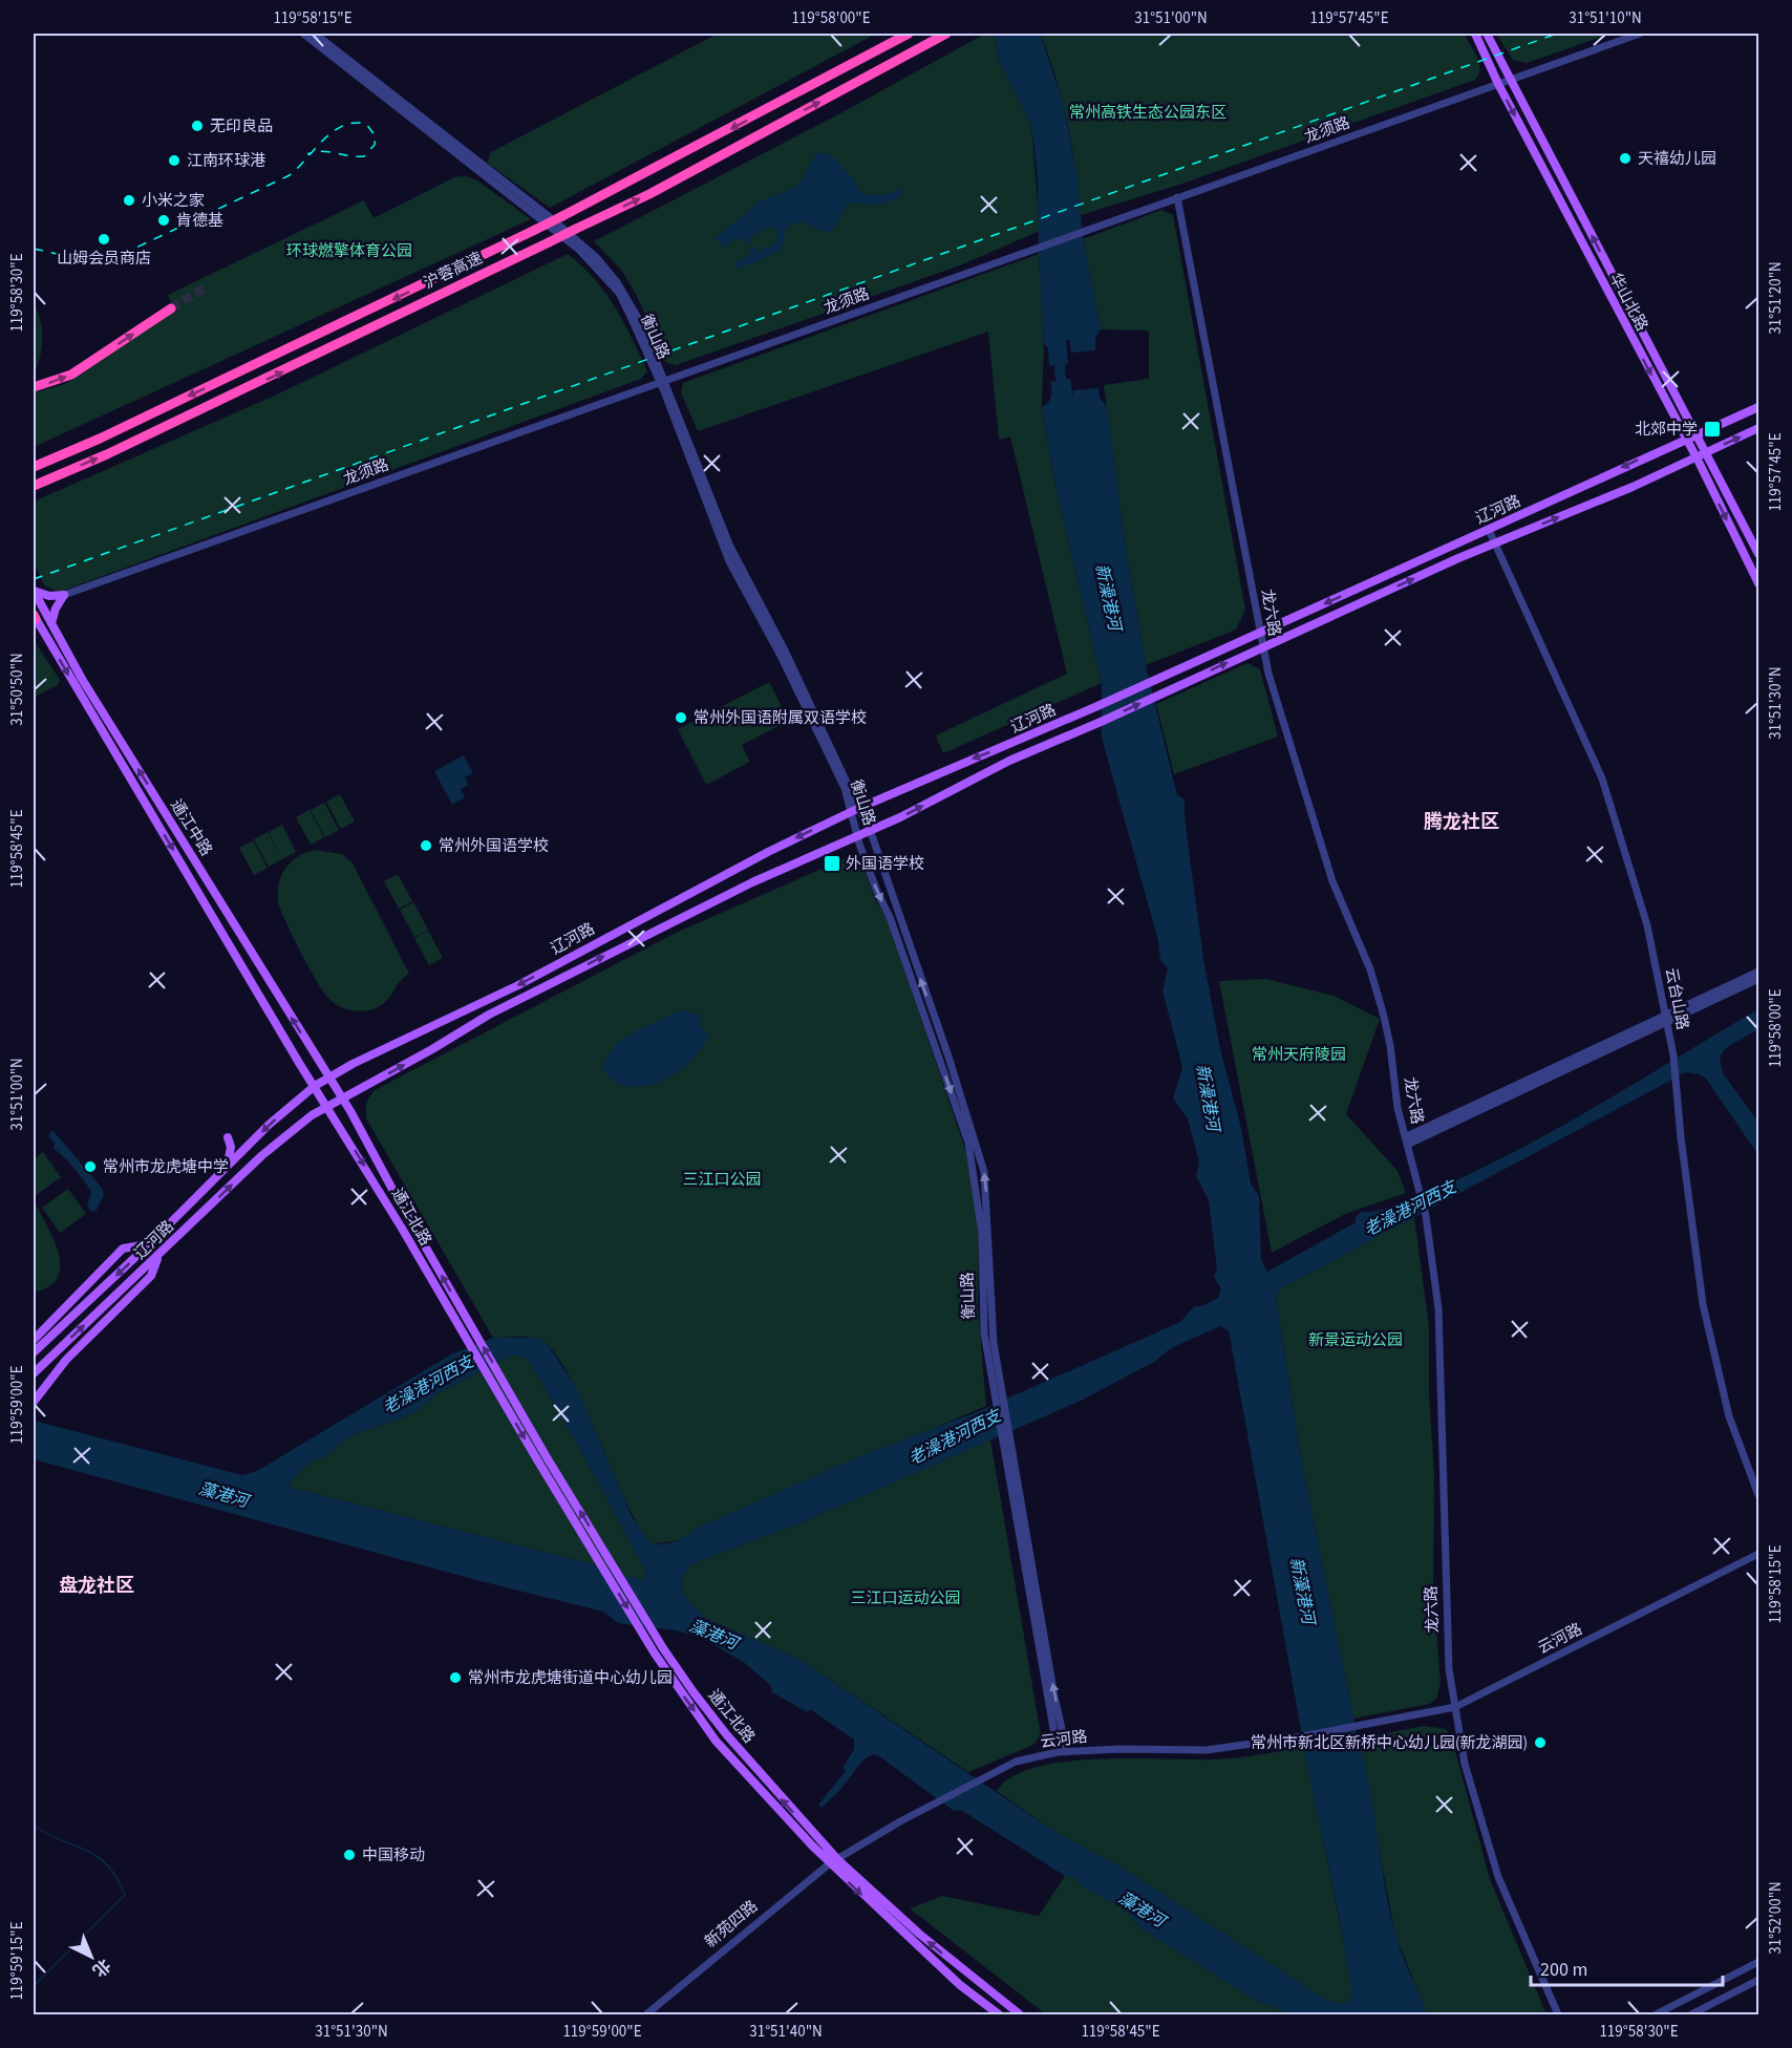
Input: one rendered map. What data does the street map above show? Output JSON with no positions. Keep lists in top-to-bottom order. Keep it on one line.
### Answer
{"streets":{"highway":["沪蓉高速"],"main road":["华山北路","辽河路","通江中路","通江北路"],"street":["龙须路","衡山路","龙六路","云台山路","云河路","新苑四路"]},"crossings":[["龙须路","华山北路"],["龙须路","衡山路"],["龙须路","龙六路"],["华山北路","辽河路"],["衡山路","辽河路"],["衡山路","云河路"],["辽河路","龙六路"],["辽河路","通江中路"],["辽河路","云台山路"],["辽河路","通江北路"],["龙六路","云河路"],["通江中路","通江北路"],["通江北路","云河路"],["通江北路","新苑四路"],["云河路","新苑四路"]],"districts":["腾龙社区","盘龙社区"],"water":["新澡港河","老澡港河西支","藻港河","新藻港河"],"parks":["常州高铁生态公园东区","环球燃擎体育公园","常州天府陵园","三江口公园","新景运动公园","三江口运动公园"],"places":{"other":["无印良品","天禧幼儿园","江南环球港","小米之家","肯德基","山姆会员商店","常州外国语附属双语学校","常州外国语学校","常州市龙虎塘中学","常州市龙虎塘街道中心幼儿园","常州市新北区新桥中心幼儿园(新龙湖园)","中国移动"],"transit":["北郊中学","外国语学校"]},"scale_bar":"200 m","north":"bottom right","coordinates":["119°58'15\"E","119°58'00\"E","31°51'00\"N","119°57'45\"E","31°51'10\"N","119°58'30\"E","31°51'20\"N","31°50'50\"N","31°51'30\"N","119°58'45\"E","119°59'00\"E","31°52'00\"N","119°59'15\"E","31°51'40\"N"]}
